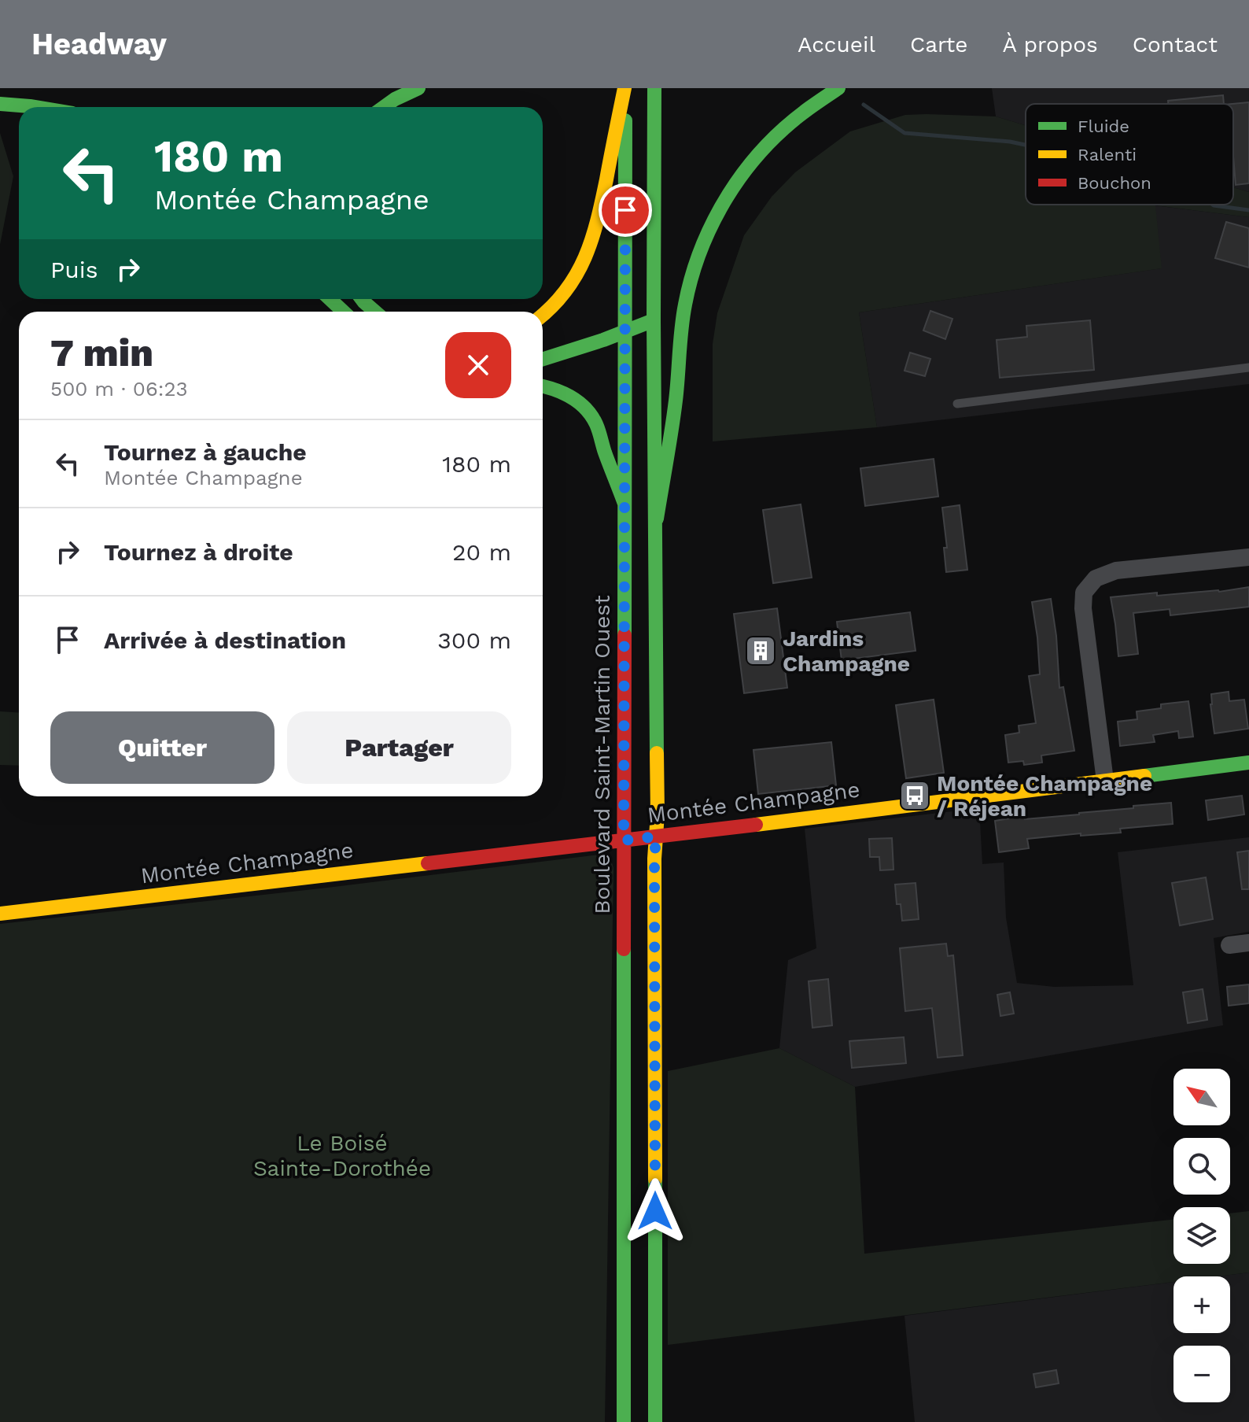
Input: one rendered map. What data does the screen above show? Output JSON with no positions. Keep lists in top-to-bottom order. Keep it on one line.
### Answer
{"streets":{"main road":["Boulevard Saint-Martin Ouest","Montée Champagne"]},"crossings":[["Boulevard Saint-Martin Ouest","Montée Champagne"]],"parks":["Le Boisé Sainte-Dorothée"],"places":{"building":["Jardins Champagne"],"bus stop":["Montée Champagne / Réjean"]},"legend":["Fluide","Ralenti","Bouchon"],"north":"top left","page":{"header":"Headway","nav":["Accueil","Carte","À propos","Contact"],"turn":["180 m","Montée Champagne"],"then":"Puis","heading":["7 min","500 m · 06:23"],"list":[{"name":"Tournez à gauche","note":"Montée Champagne","value":"180 m"},{"name":"Tournez à droite","value":"20 m"},{"name":"Arrivée à destination","value":"300 m"}],"buttons":["Quitter","Partager"],"map_buttons":["+","−"]}}
